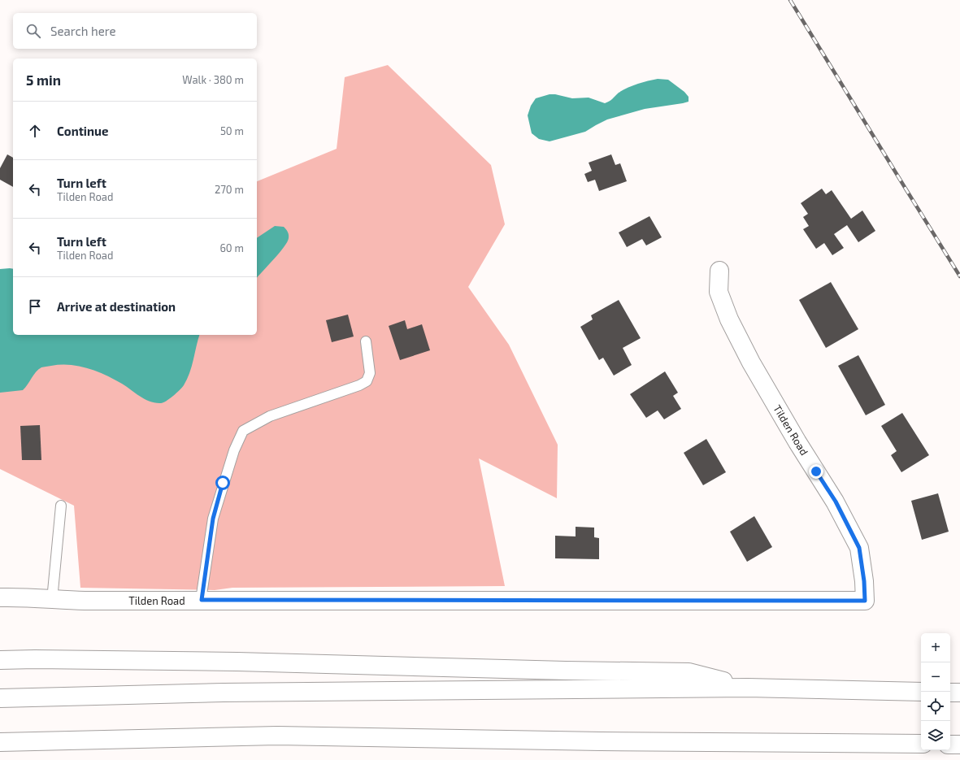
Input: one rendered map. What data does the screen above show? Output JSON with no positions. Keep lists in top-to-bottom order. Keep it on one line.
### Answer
{"streets":{"main road":["Tilden Road"]},"page":{"search":"Search here","heading":["5 min","Walk · 380 m"],"list":[["Continue","50 m"],["Turn left","Tilden Road","270 m"],["Turn left","Tilden Road","60 m"],"Arrive at destination"],"map_buttons":["+","−"]}}
